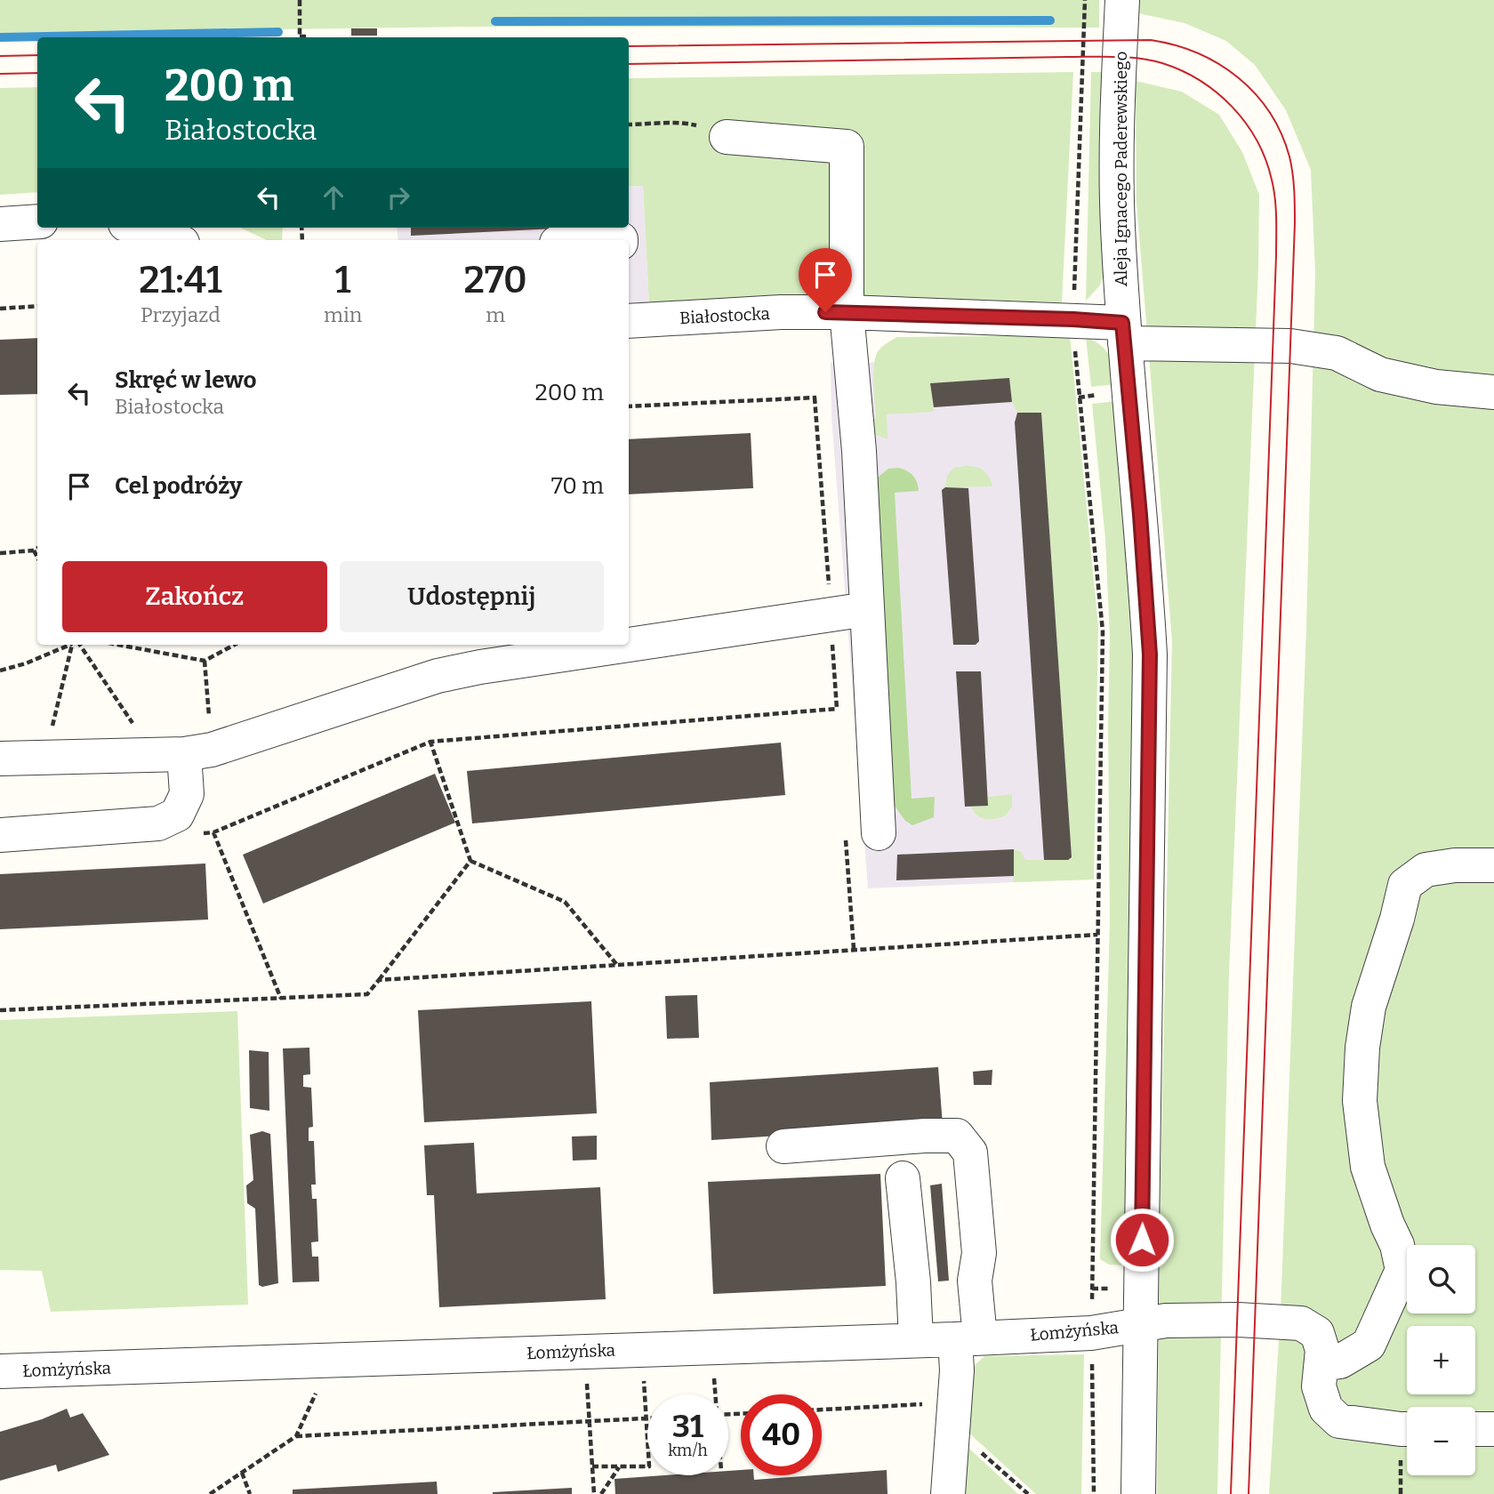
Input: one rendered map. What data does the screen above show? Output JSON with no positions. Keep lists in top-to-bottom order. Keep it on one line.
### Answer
{"streets":{"street":["Aleja Ignacego Paderewskiego","Białostocka","Łomżyńska"]},"crossings":[["Aleja Ignacego Paderewskiego","Białostocka"],["Aleja Ignacego Paderewskiego","Łomżyńska"]],"page":{"turn":["200 m","Białostocka"],"eta":["21:41","Przyjazd","1","min","270","m"],"list":[{"name":"Skręć w lewo","note":"Białostocka","value":"200 m"},{"name":"Cel podróży","value":"70 m"}],"buttons":["Zakończ","Udostępnij"],"map_buttons":["+","−"],"speed":"31 km/h","limit":"40"}}
